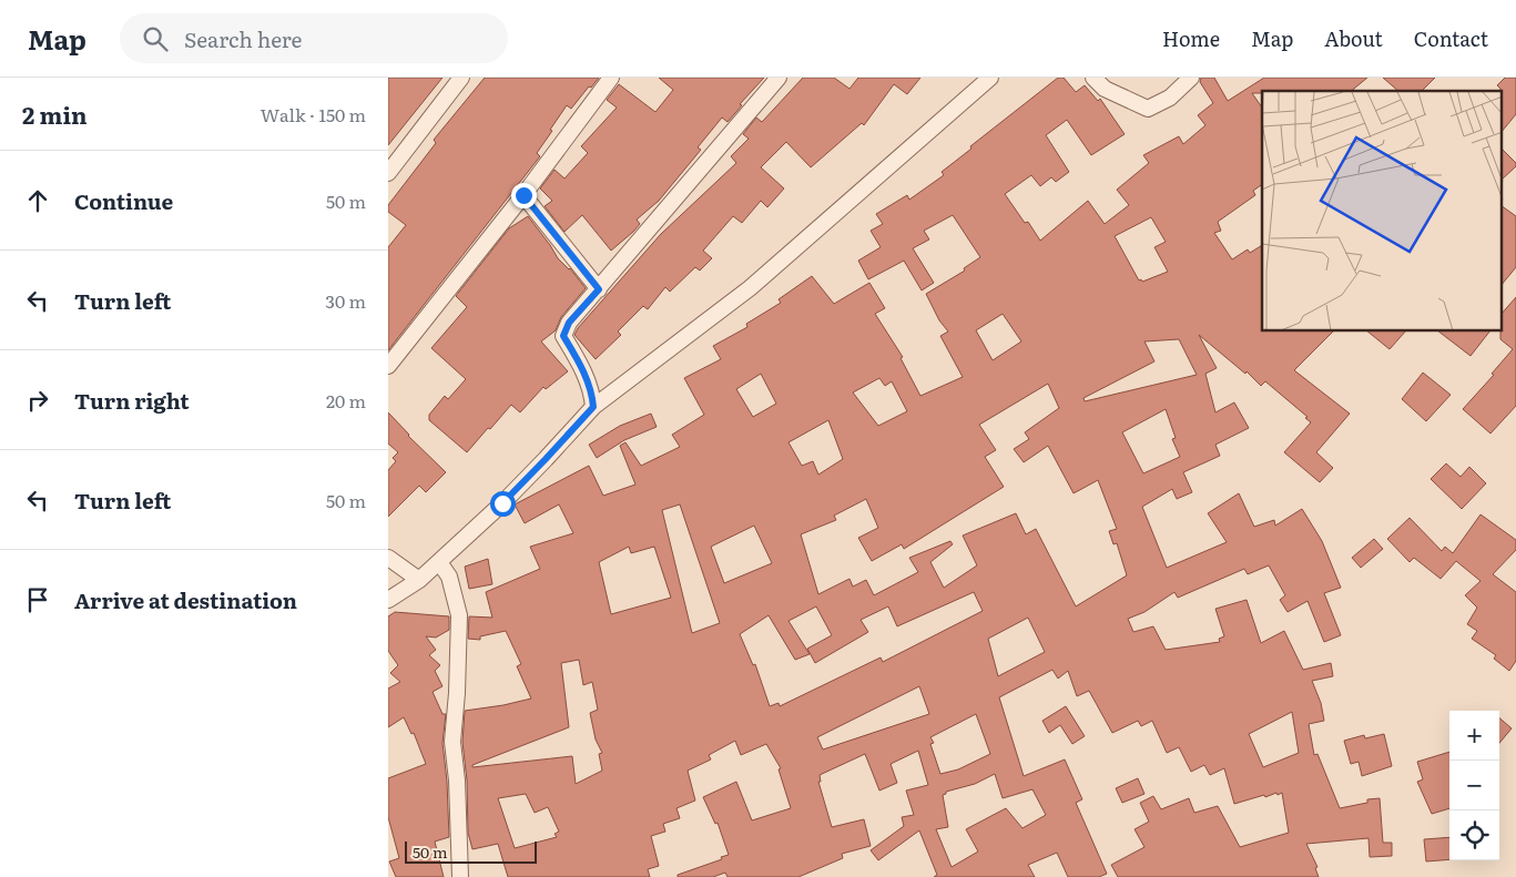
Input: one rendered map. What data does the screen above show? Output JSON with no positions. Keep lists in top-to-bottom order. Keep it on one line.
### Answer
{"scale_bar":"50 m","page":{"header":"Map","search":"Search here","nav":["Home","Map","About","Contact"],"heading":["2 min","Walk · 150 m"],"list":[["Continue","50 m"],["Turn left","30 m"],["Turn right","20 m"],["Turn left","50 m"],"Arrive at destination"],"map_buttons":["+","−"],"scale":"50 m"}}
